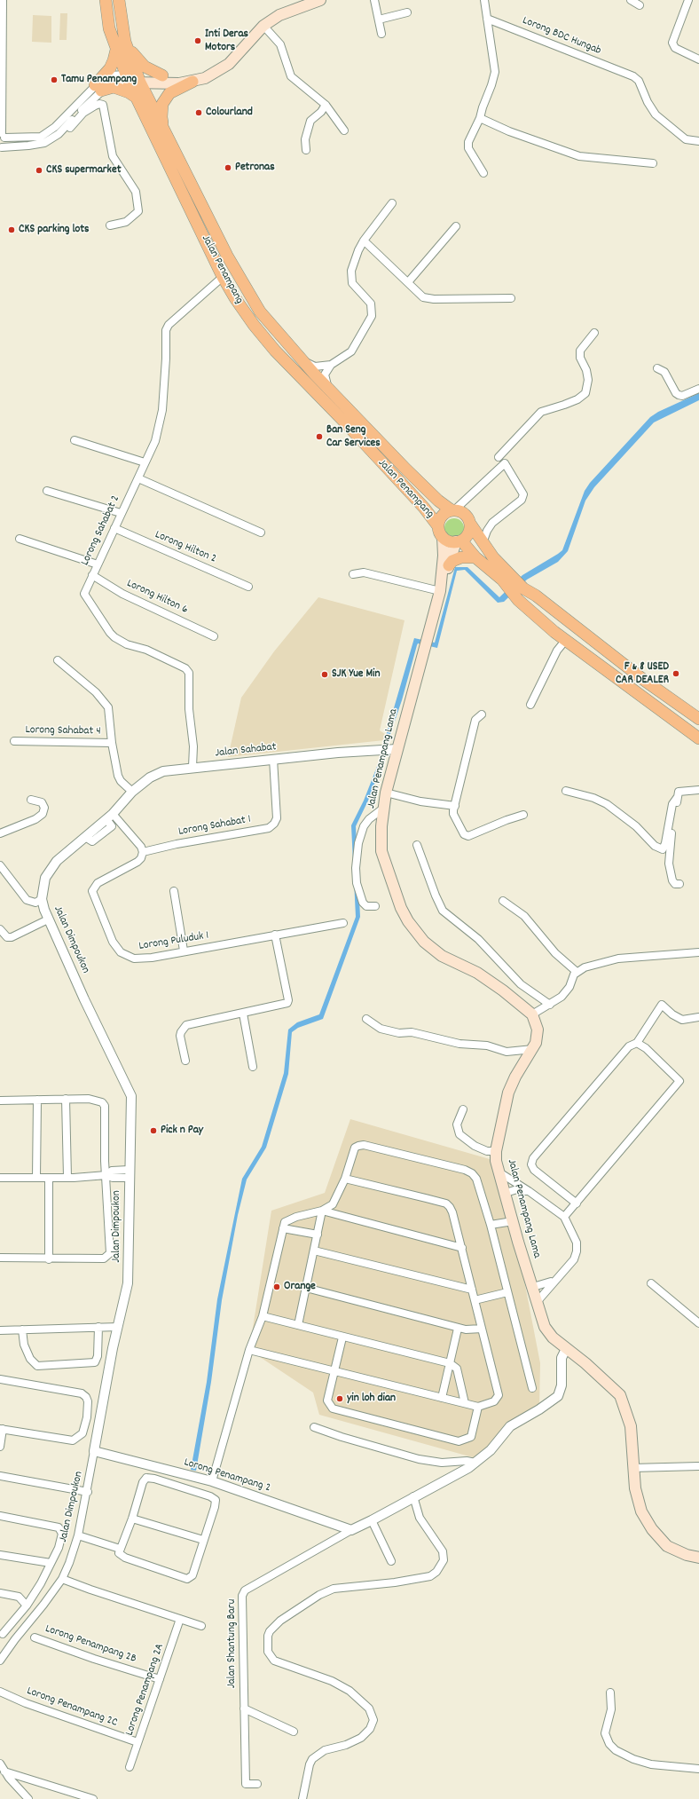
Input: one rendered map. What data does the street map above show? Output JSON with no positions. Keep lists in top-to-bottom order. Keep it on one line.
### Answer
{"streets":{"main road":["Jalan Penampang","Jalan Penampang Lama"],"street":["Lorong BDC Hungab","Lorong Sahabat 2","Lorong Hilton 2","Lorong Hilton 6","Lorong Sahabat 4","Jalan Sahabat","Lorong Sahabat 1","Jalan Dimpoukon","Lorong Puluduk 1","Lorong Penampang 2","Jalan Shantung Baru","Lorong Penampang 2B","Lorong Penampang 2A","Lorong Penampang 2C"]},"crossings":[["Jalan Penampang","Lorong Sahabat 2"],["Jalan Penampang","Jalan Penampang Lama"],["Lorong Sahabat 2","Lorong Hilton 2"],["Lorong Sahabat 2","Lorong Hilton 6"],["Lorong Sahabat 2","Jalan Sahabat"],["Jalan Sahabat","Jalan Penampang Lama"],["Jalan Sahabat","Lorong Sahabat 1"],["Jalan Sahabat","Jalan Dimpoukon"],["Jalan Penampang Lama","Jalan Shantung Baru"],["Lorong Sahabat 1","Lorong Puluduk 1"],["Jalan Dimpoukon","Lorong Penampang 2"],["Lorong Penampang 2","Jalan Shantung Baru"],["Lorong Penampang 2B","Lorong Penampang 2A"],["Lorong Penampang 2A","Lorong Penampang 2C"]],"places":["Inti Deras Motors","Tamu Penampang","Colourland","Petronas","CKS supermarket","CKS parking lots","Ban Seng Car Services","F & 8 USED CAR DEALER","SJK Yue Min","Pick n Pay","Orange","yin loh dian"]}
